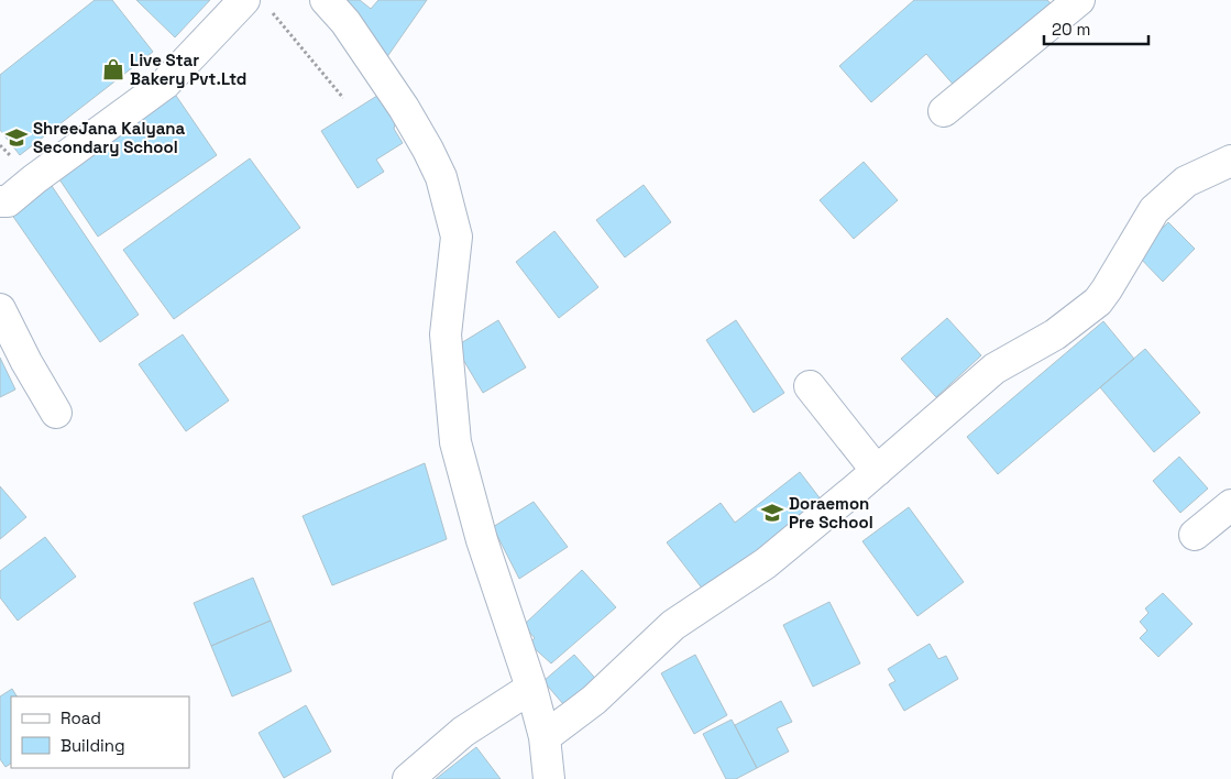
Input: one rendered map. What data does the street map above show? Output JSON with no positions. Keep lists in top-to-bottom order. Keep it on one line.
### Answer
{"places":{"shop":["Live Star Bakery Pvt.Ltd"],"school or university":["ShreeJana Kalyana Secondary School","Doraemon Pre School"]},"legend":["Road","Building"],"scale_bar":"20 m"}
